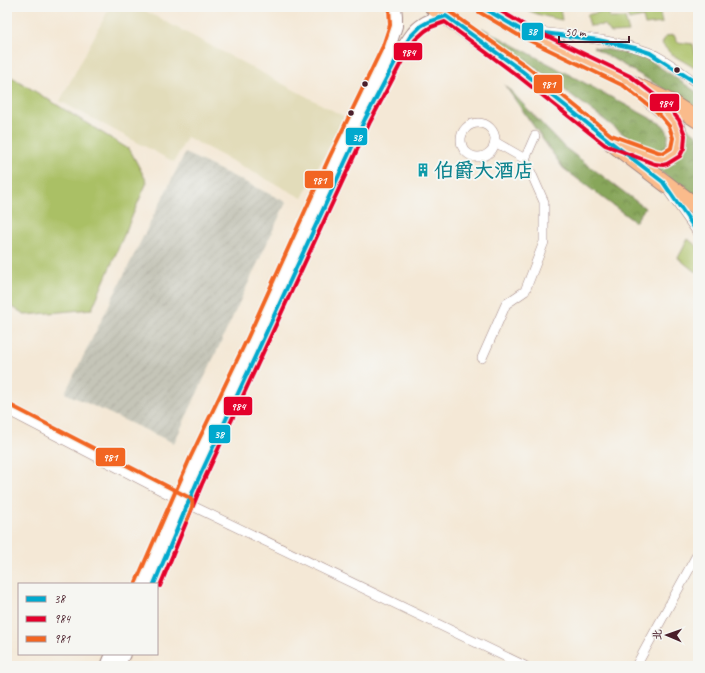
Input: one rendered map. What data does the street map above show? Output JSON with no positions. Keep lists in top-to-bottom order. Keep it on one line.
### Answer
{"places":{"building":["伯爵大酒店"]},"lines":["transit line 38","transit line 984","transit line 981"],"legend":["38","984","981"],"scale_bar":"50 m","north":"left"}
